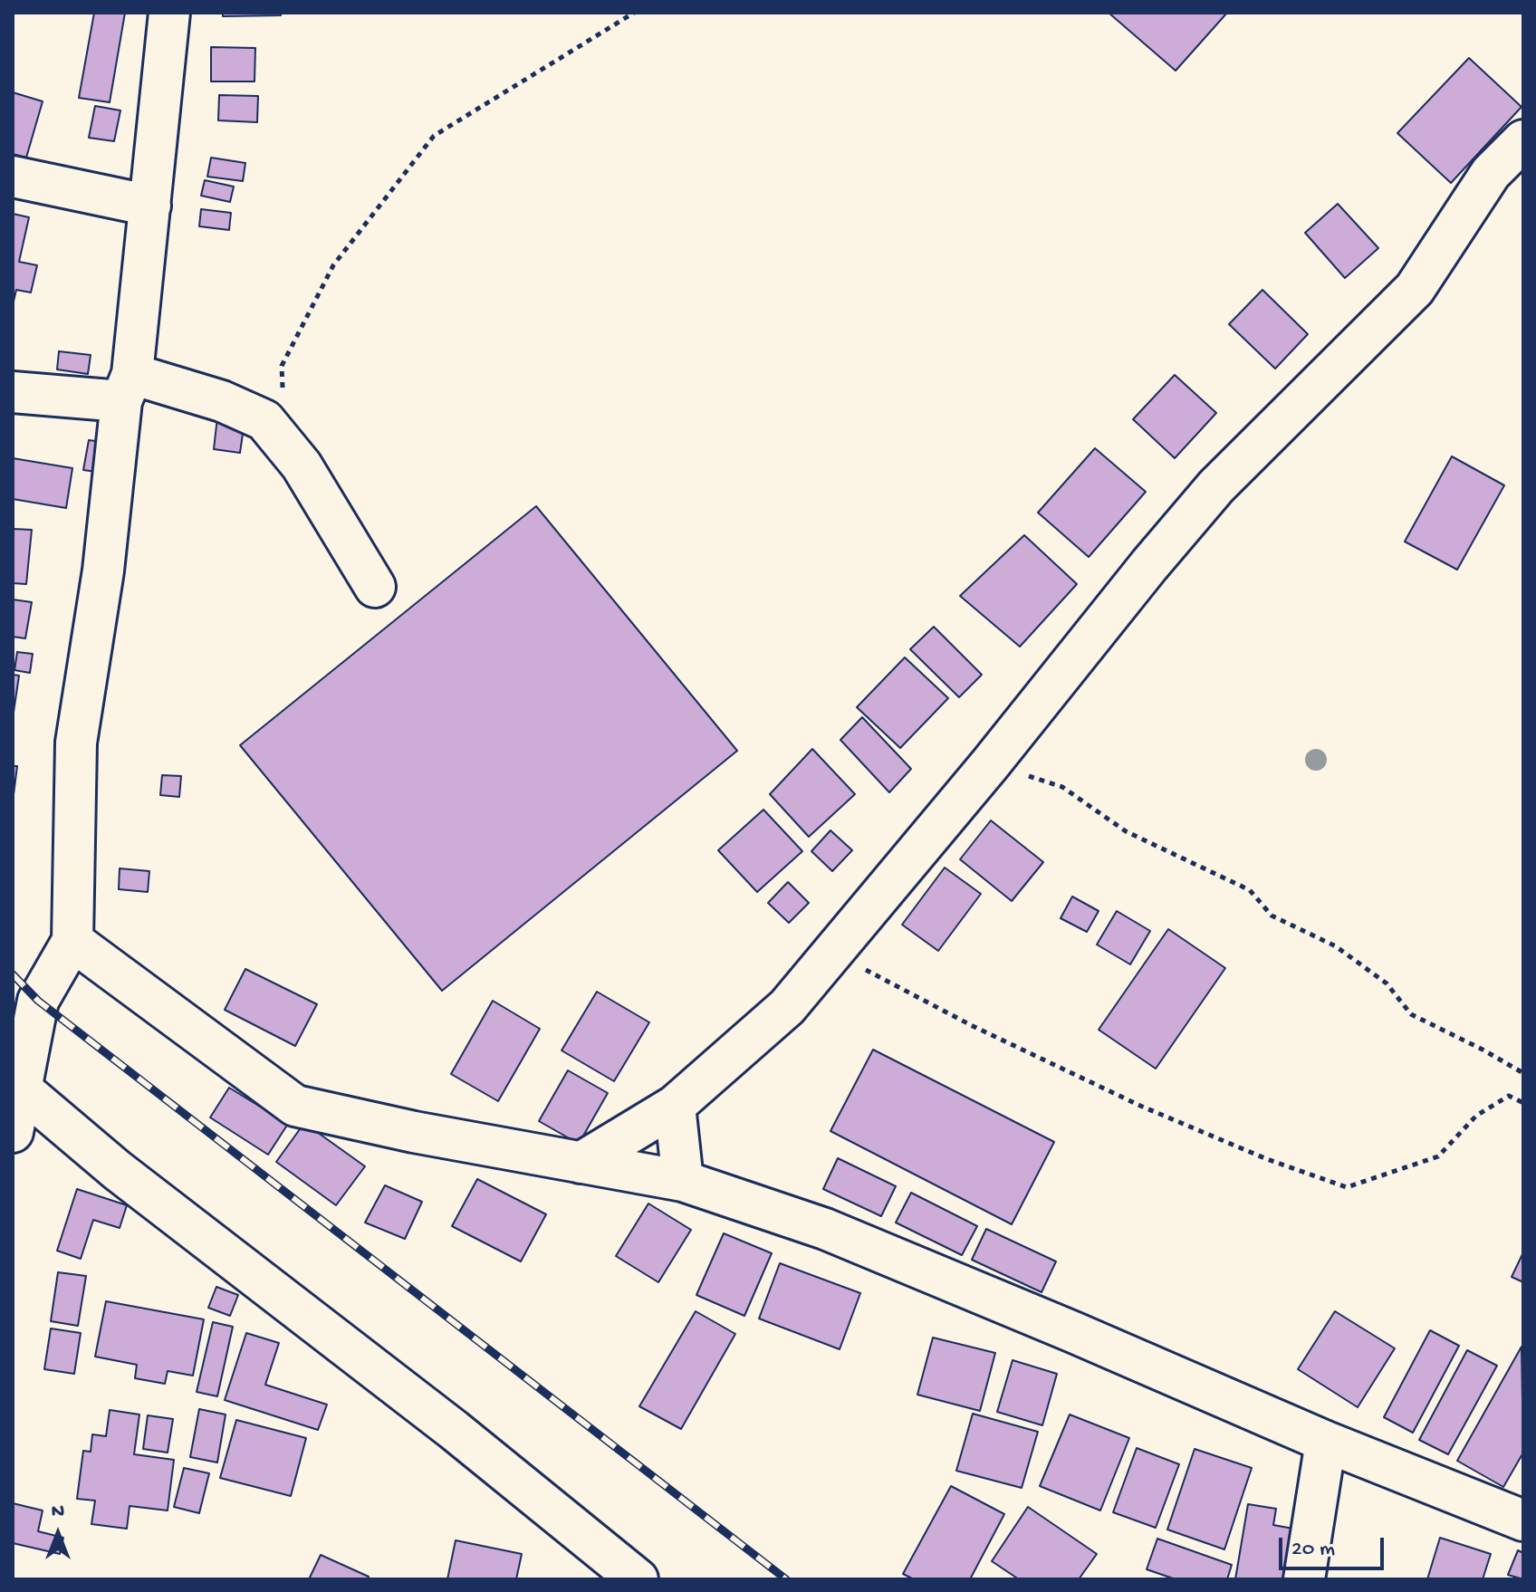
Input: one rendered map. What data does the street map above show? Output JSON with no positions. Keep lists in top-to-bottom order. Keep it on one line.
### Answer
{"scale_bar":"20 m","north":"top"}
